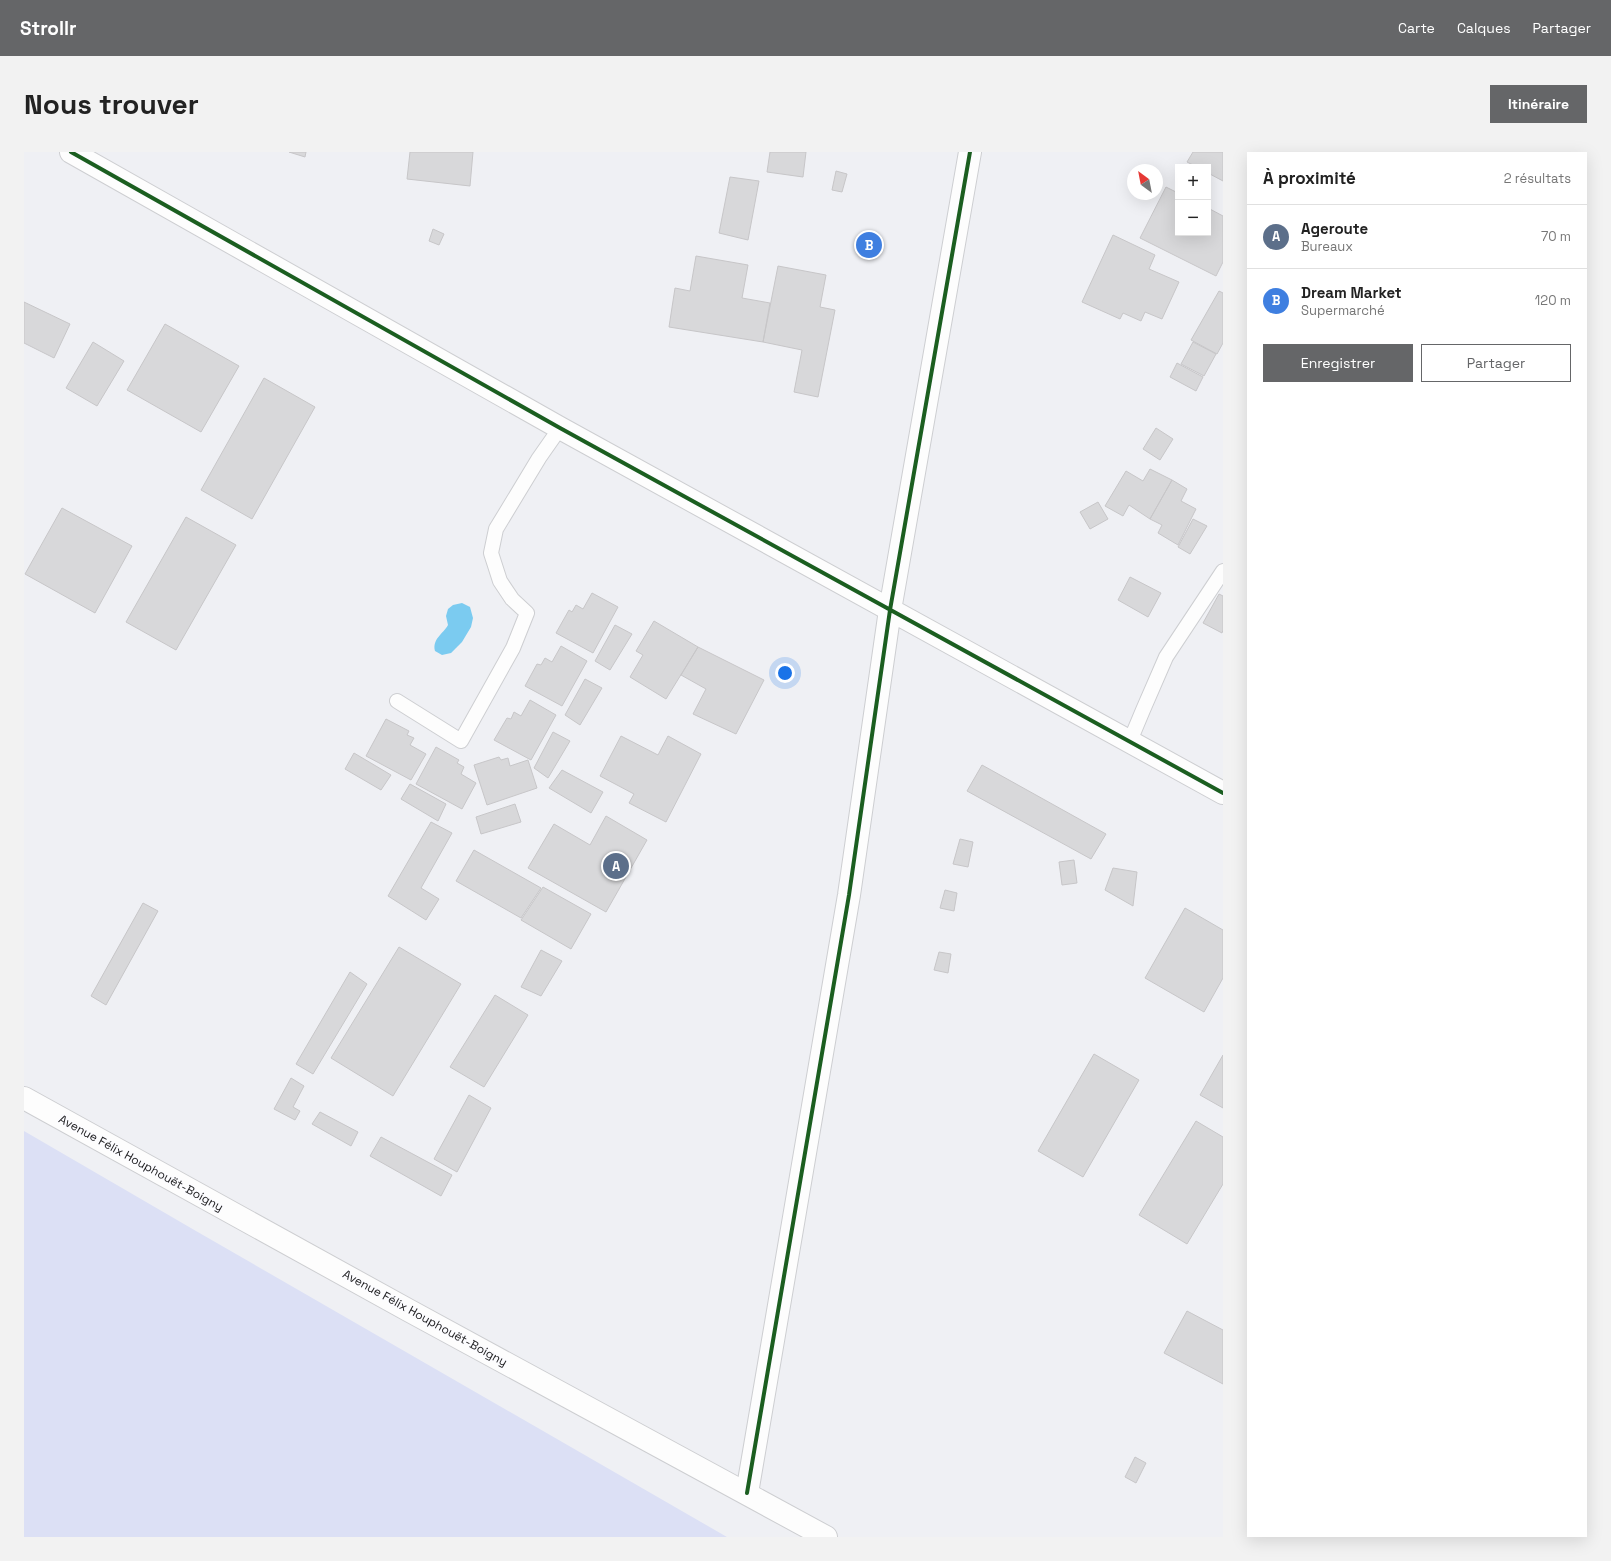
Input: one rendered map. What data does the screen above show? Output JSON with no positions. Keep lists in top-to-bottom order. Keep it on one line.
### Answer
{"streets":{"main road":["Avenue Félix Houphouët-Boigny"]},"north":"top left","page":{"header":"Strollr","nav":["Carte","Calques","Partager"],"buttons":["Itinéraire",["Enregistrer","Partager"]],"title":"Nous trouver","heading":["À proximité","2 résultats"],"map_buttons":["+","−"],"list":[{"mark":"A","name":"Ageroute","note":"Bureaux","value":"70 m"},{"mark":"B","name":"Dream Market","note":"Supermarché","value":"120 m"}],"pins":["B","A"]}}
